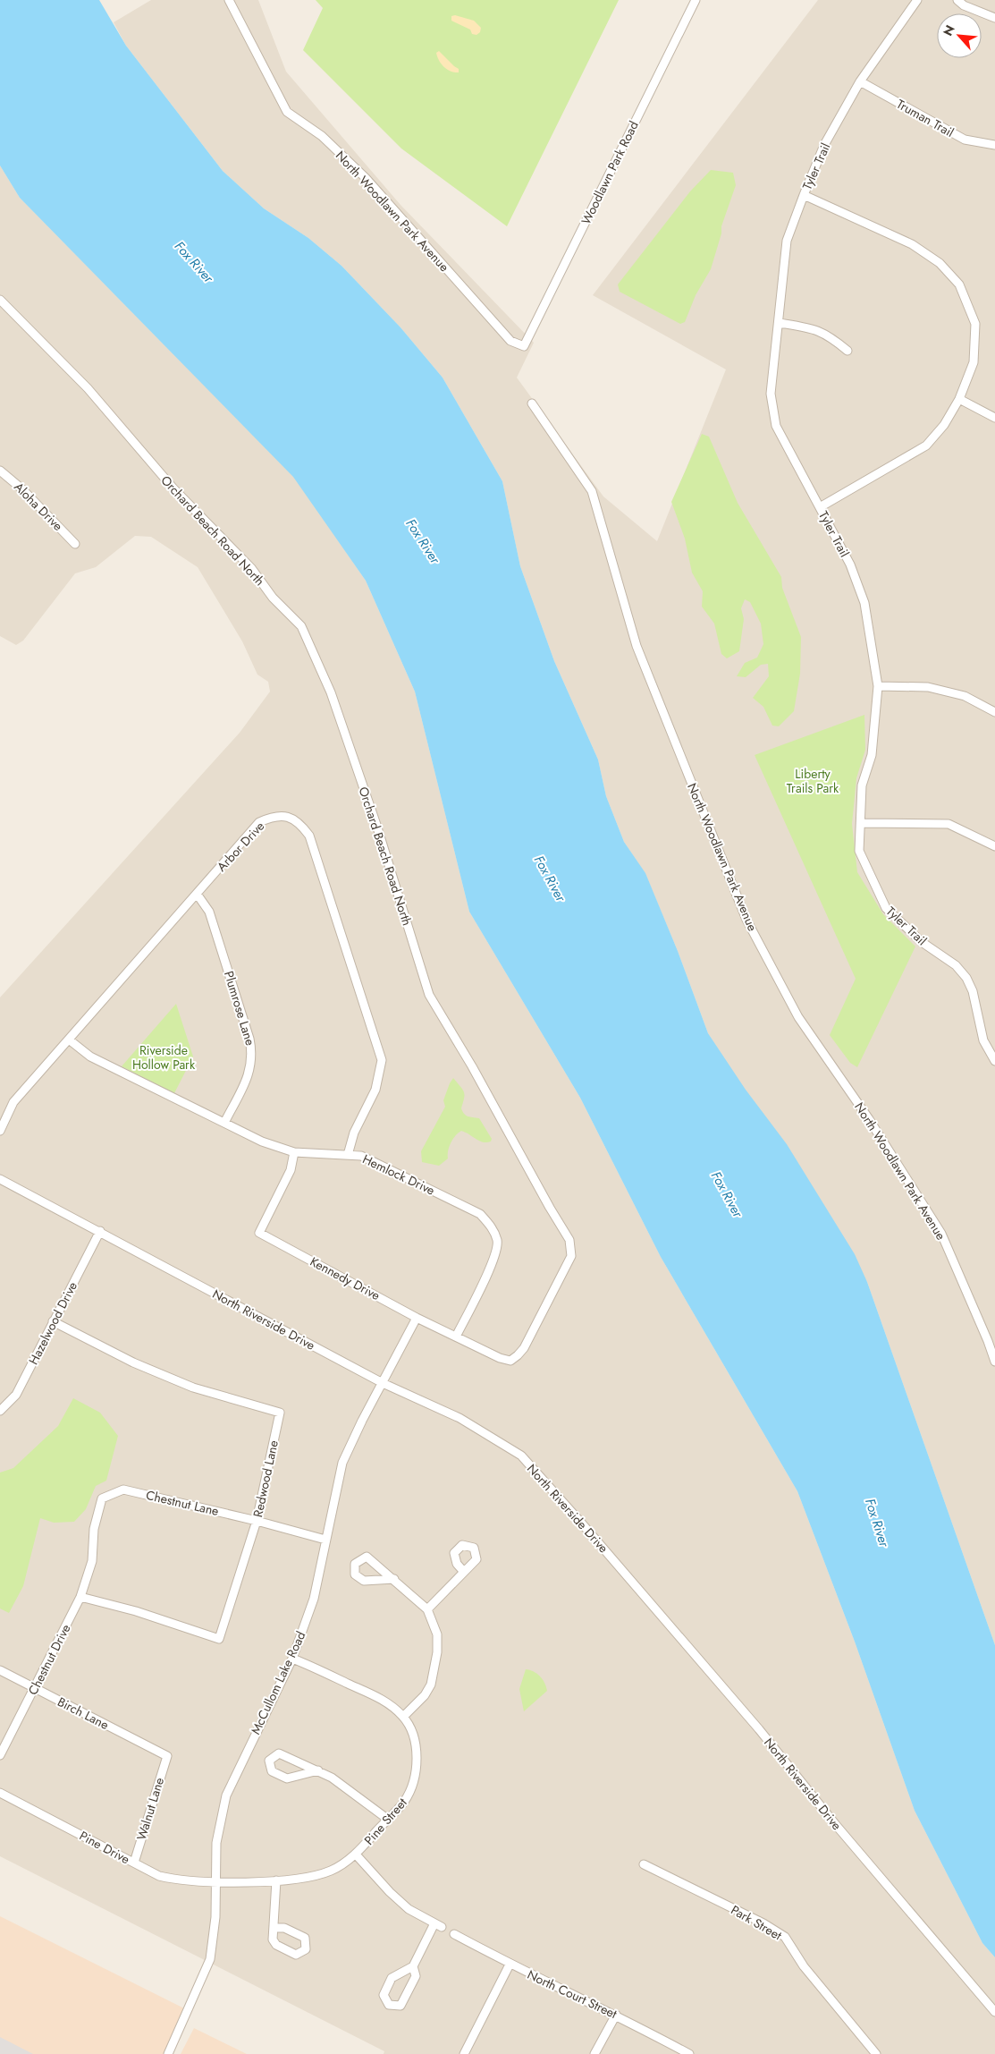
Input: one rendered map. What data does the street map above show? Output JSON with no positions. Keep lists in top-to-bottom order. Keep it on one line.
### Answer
{"streets":{"street":["Truman Trail","Tyler Trail","Woodlawn Park Road","North Woodlawn Park Avenue","Aloha Drive","Orchard Beach Road North","Arbor Drive","Plumrose Lane","Hemlock Drive","Kennedy Drive","North Riverside Drive","Hazelwood Drive","Redwood Lane","Chestnut Lane","Chestnut Drive","McCullom Lake Road","Birch Lane","Walnut Lane","Pine Street","Pine Drive","Park Street","North Court Street"]},"crossings":[["Truman Trail","Tyler Trail"],["Woodlawn Park Road","North Woodlawn Park Avenue"],["Orchard Beach Road North","Kennedy Drive"],["Arbor Drive","Plumrose Lane"],["Arbor Drive","Hemlock Drive"],["Plumrose Lane","Hemlock Drive"],["Hemlock Drive","Kennedy Drive"],["Kennedy Drive","McCullom Lake Road"],["North Riverside Drive","Hazelwood Drive"],["North Riverside Drive","McCullom Lake Road"],["Hazelwood Drive","Redwood Lane"],["Redwood Lane","Chestnut Lane"],["Redwood Lane","Chestnut Drive"],["Chestnut Lane","Chestnut Drive"],["Chestnut Lane","McCullom Lake Road"],["Chestnut Drive","Birch Lane"],["McCullom Lake Road","Pine Street"],["McCullom Lake Road","Pine Drive"],["Birch Lane","Walnut Lane"],["Walnut Lane","Pine Drive"],["Pine Street","Pine Drive"]],"water":["Fox River"],"parks":["Liberty Trails Park","Riverside Hollow Park"],"north":"top left"}
